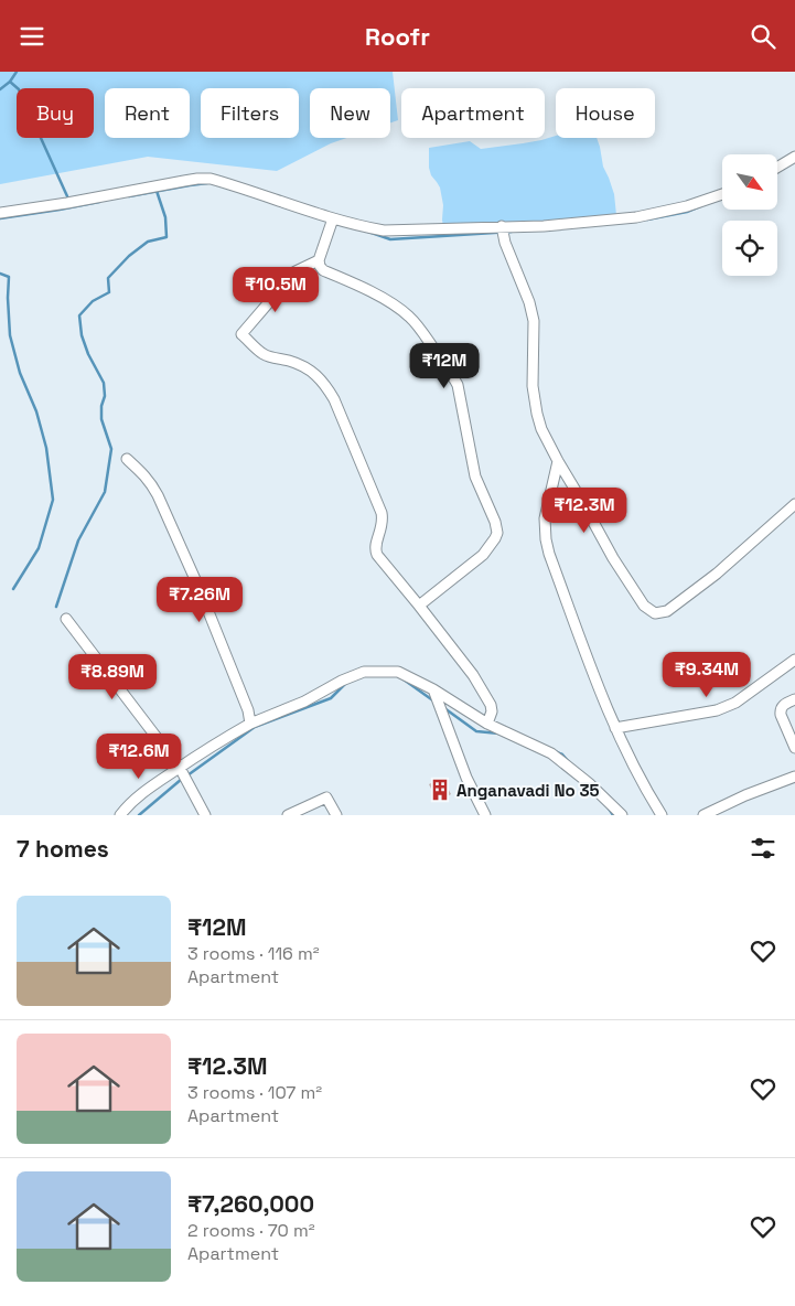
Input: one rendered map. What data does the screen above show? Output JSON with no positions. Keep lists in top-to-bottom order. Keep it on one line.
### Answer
{"places":{"building":["Anganavadi No 35"]},"north":"bottom right","page":{"header":"Roofr","chip":["Buy","Rent","Filters","New","Apartment","House"],"price":["₹10.5M","₹12M","₹12.3M","₹7.26M","₹9.34M","₹8.89M","₹12.6M"],"heading":"7 homes","list":[{"name":"₹12M","note":"3 rooms · 116 m² · Apartment"},{"name":"₹12.3M","note":"3 rooms · 107 m² · Apartment"},{"name":"₹7,260,000","note":"2 rooms · 70 m² · Apartment"}]}}
